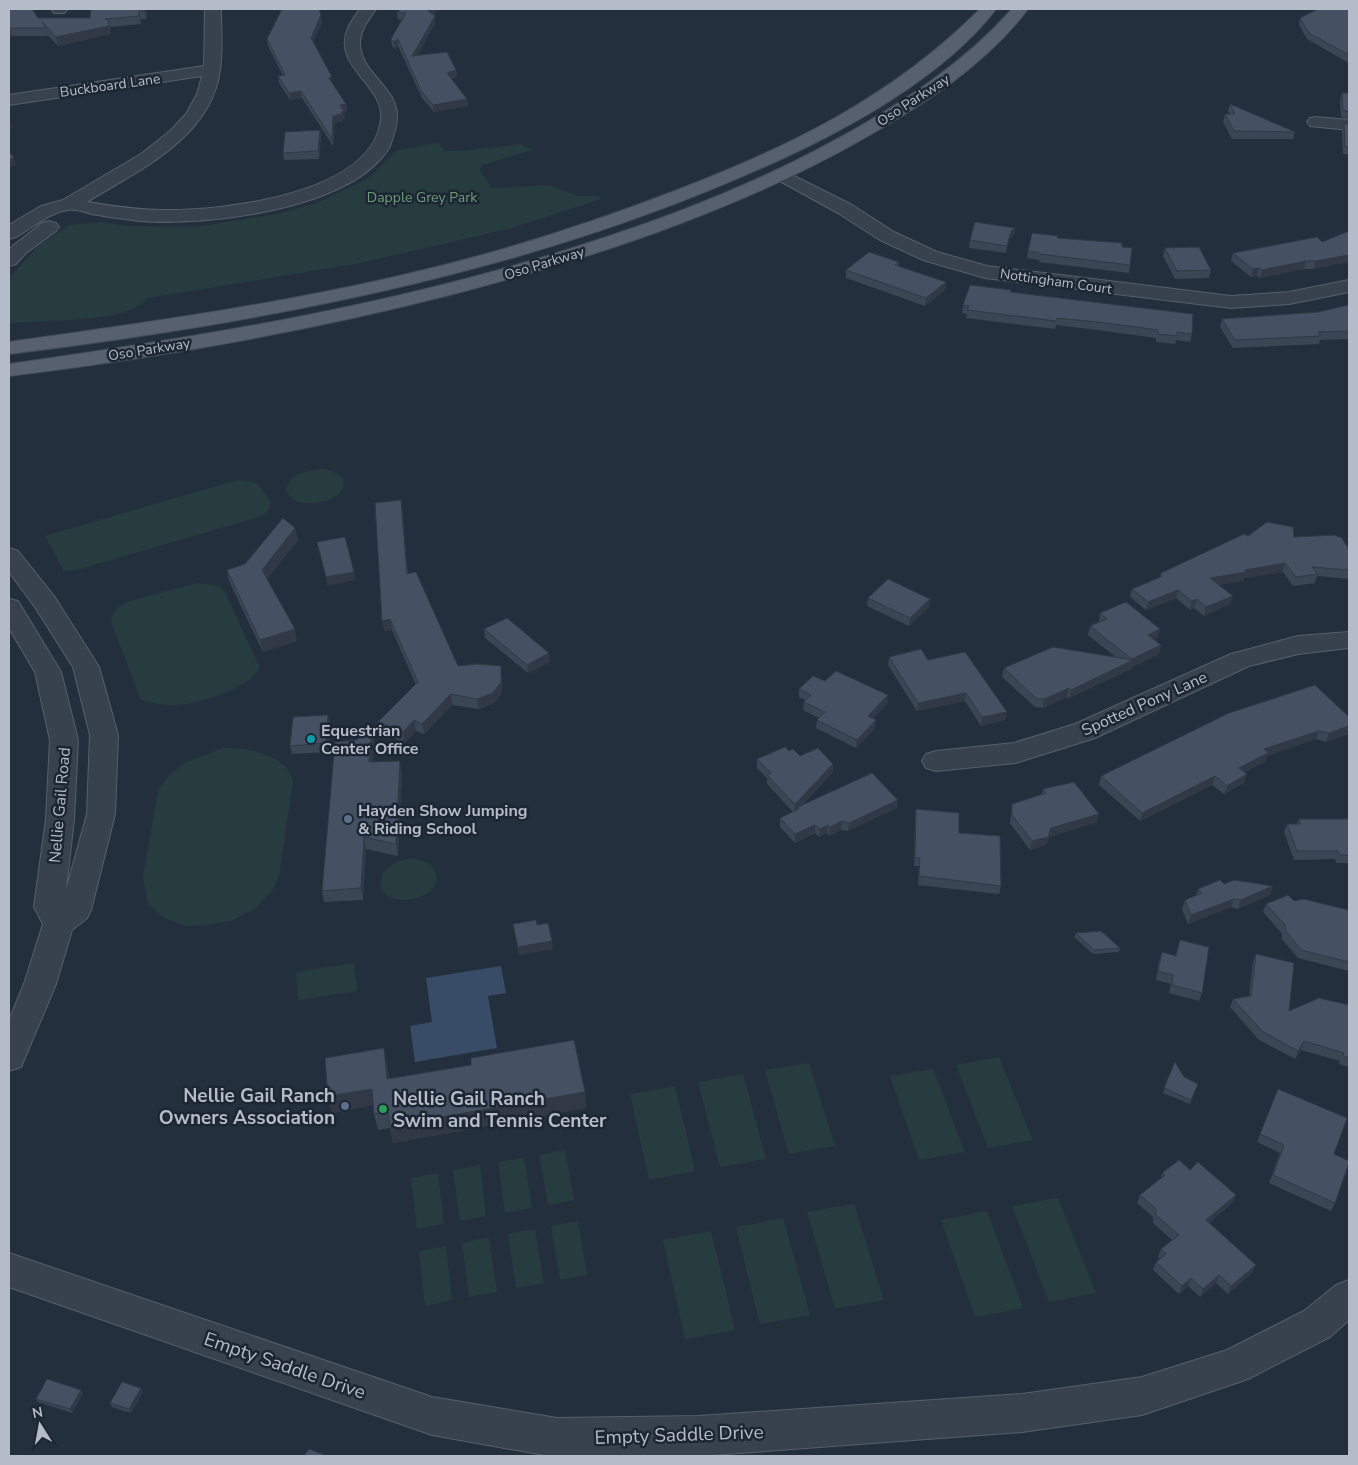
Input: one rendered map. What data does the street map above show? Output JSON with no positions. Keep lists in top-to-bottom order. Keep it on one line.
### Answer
{"streets":{"main road":["Oso Parkway"],"street":["Buckboard Lane","Nottingham Court","Spotted Pony Lane","Nellie Gail Road","Empty Saddle Drive"]},"crossings":[["Oso Parkway","Nottingham Court"]],"parks":["Dapple Grey Park"],"places":["Equestrian Center Office","Hayden Show Jumping & Riding School","Nellie Gail Ranch Owners Association","Nellie Gail Ranch Swim and Tennis Center"],"north":"top"}
